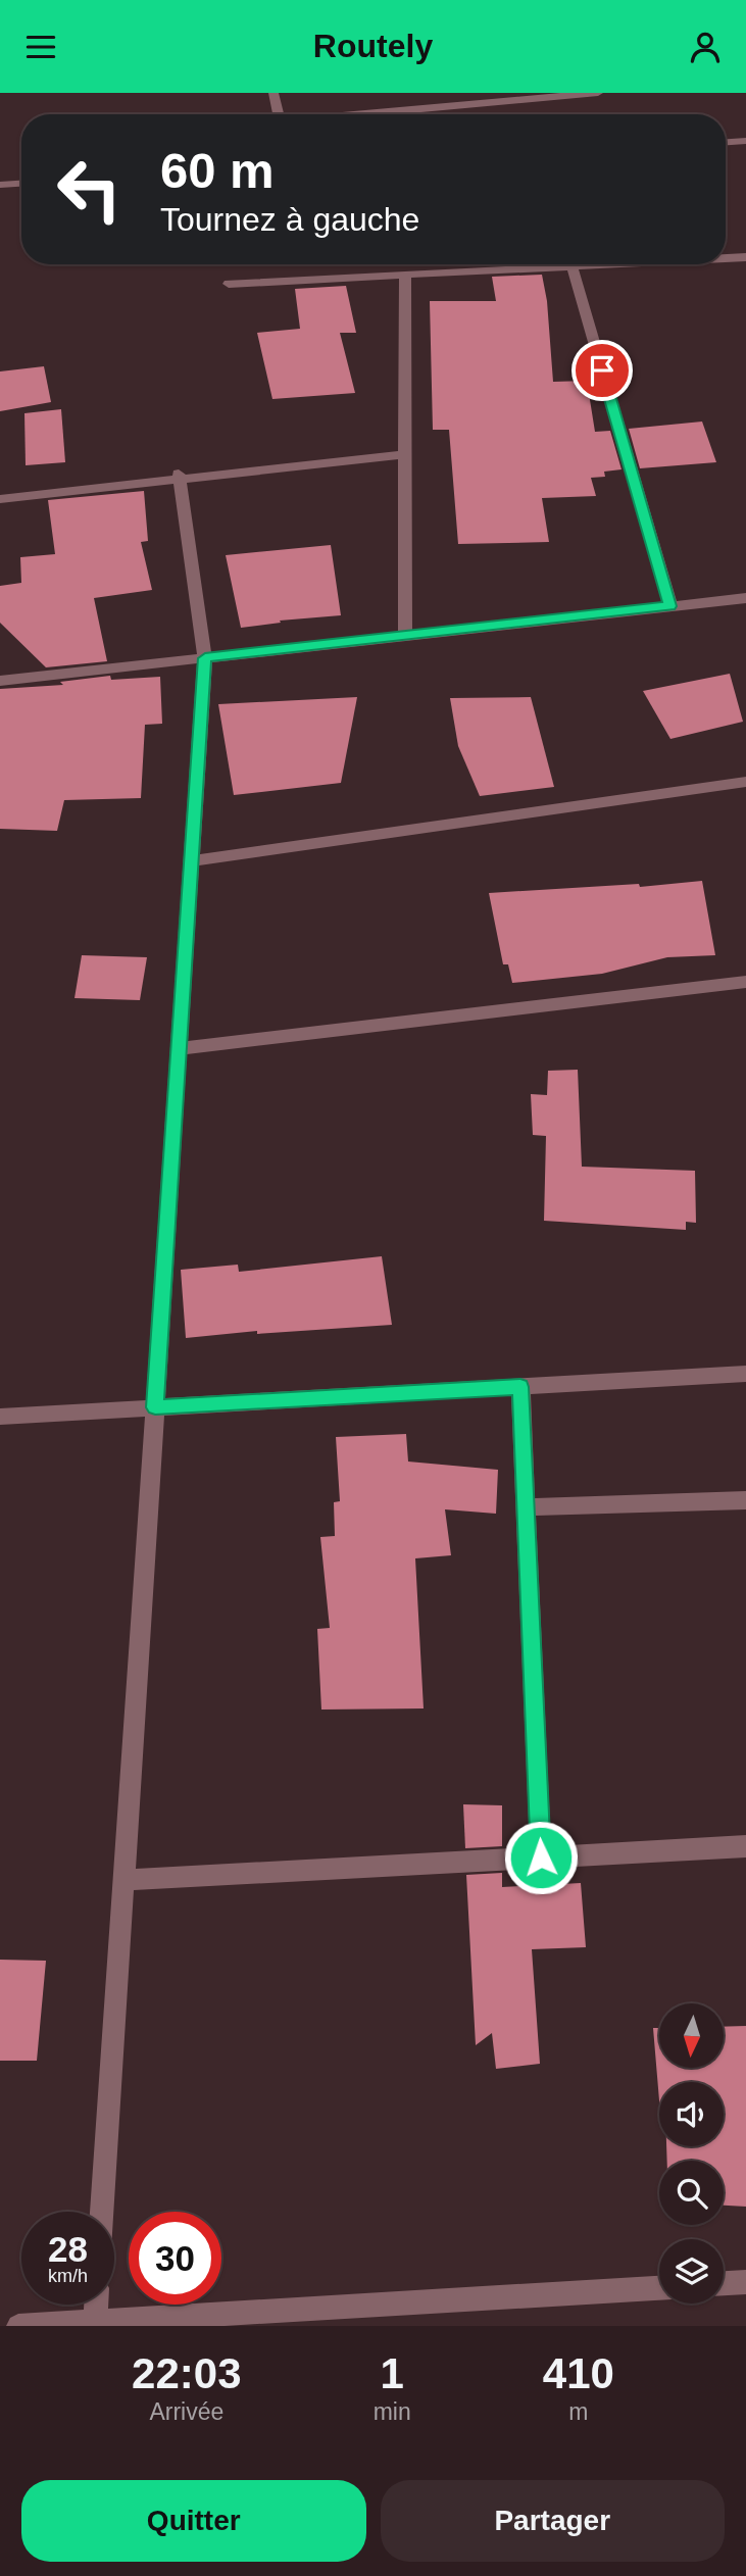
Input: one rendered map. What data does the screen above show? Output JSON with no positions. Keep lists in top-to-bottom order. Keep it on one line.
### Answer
{"north":"bottom","page":{"header":"Routely","turn":["60 m","Tournez à gauche"],"speed":"28 km/h","limit":"30","eta":["22:03","Arrivée","1","min","410","m"],"buttons":["Quitter","Partager"]}}
